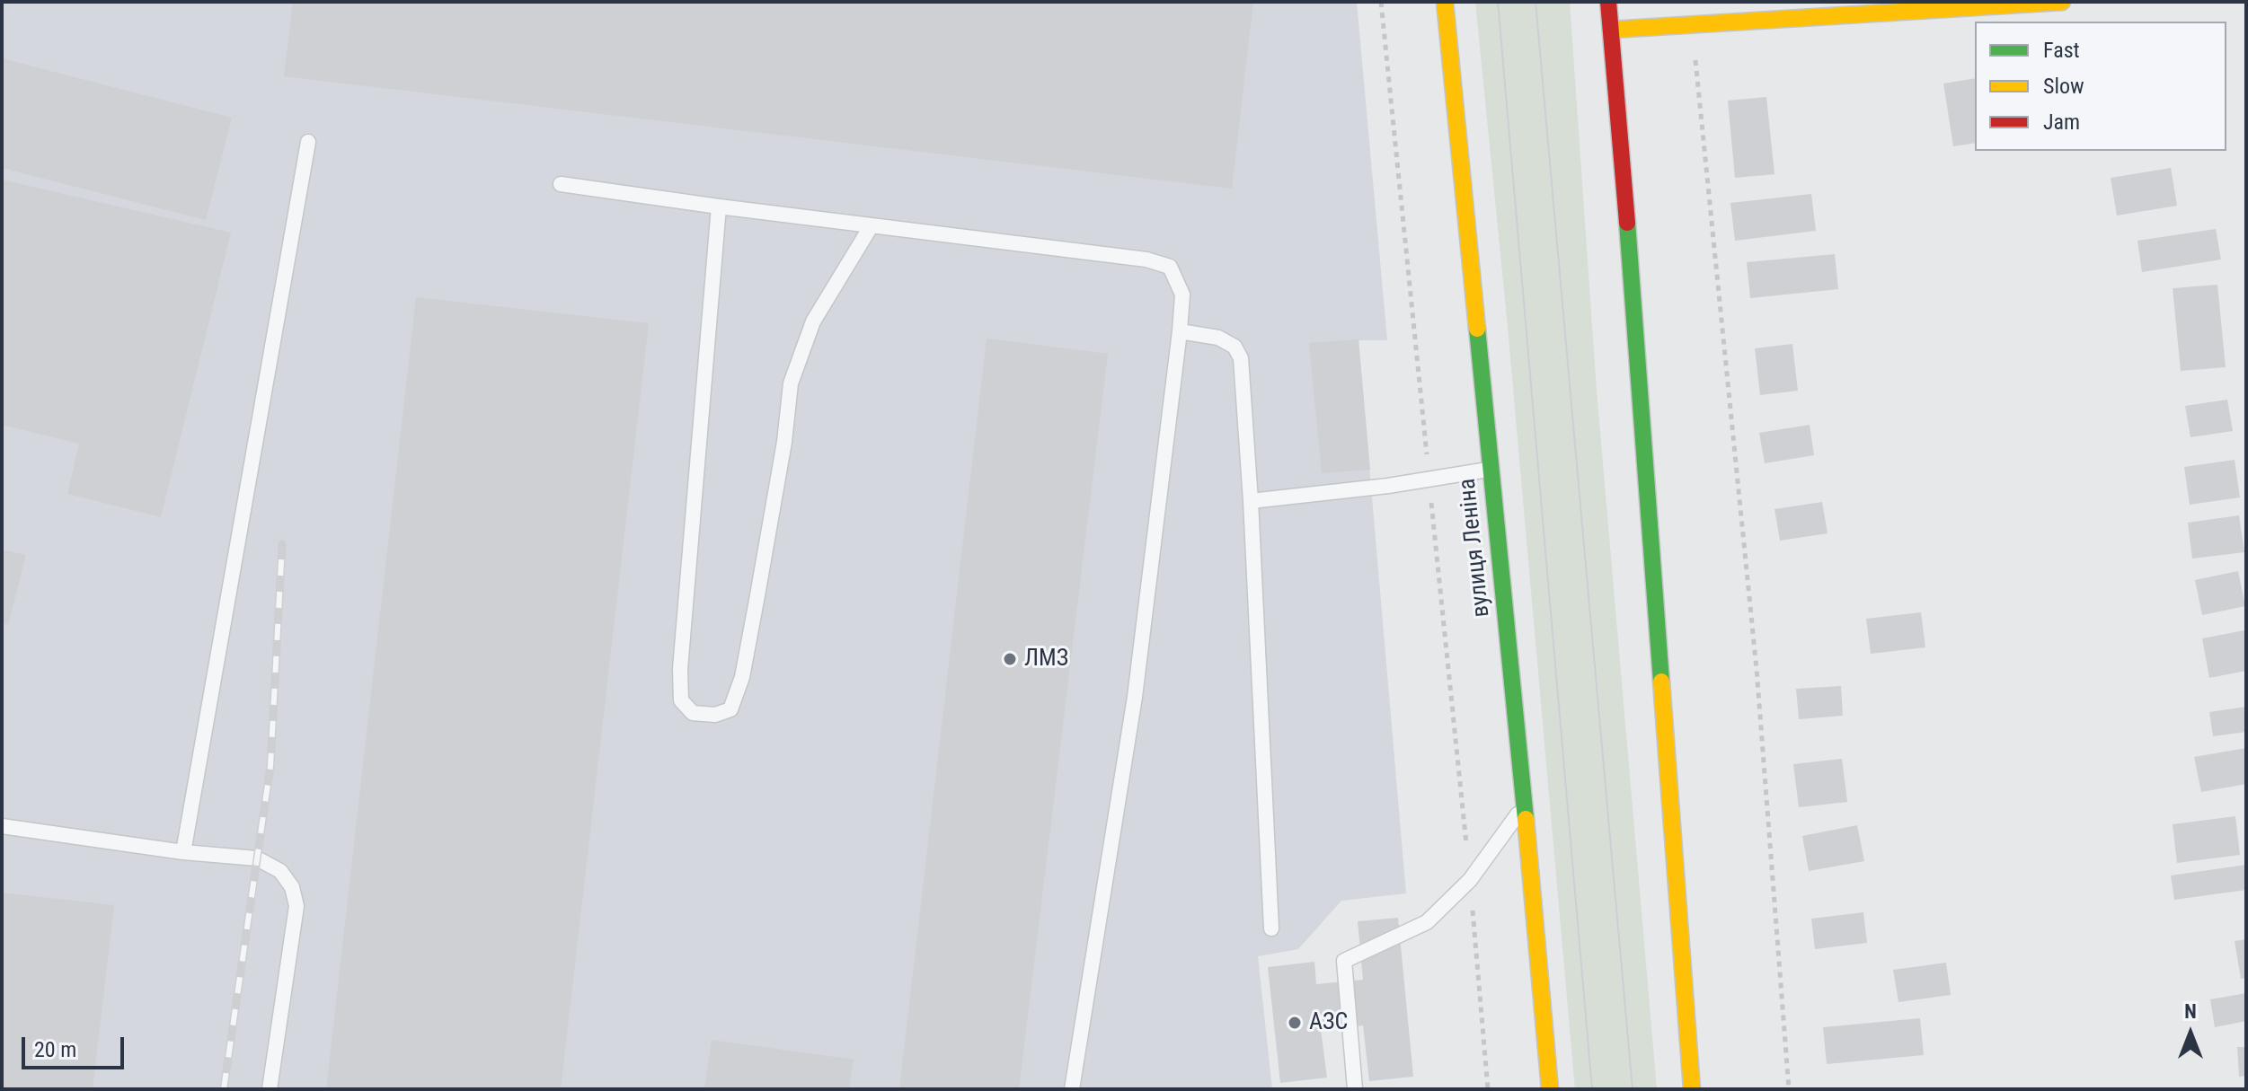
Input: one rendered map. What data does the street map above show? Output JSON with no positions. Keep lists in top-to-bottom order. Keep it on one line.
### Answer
{"streets":{"main road":["вулиця Леніна"]},"places":["ЛМЗ","АЗС"],"legend":["Fast","Slow","Jam"],"scale_bar":"20 m","north":"top"}
